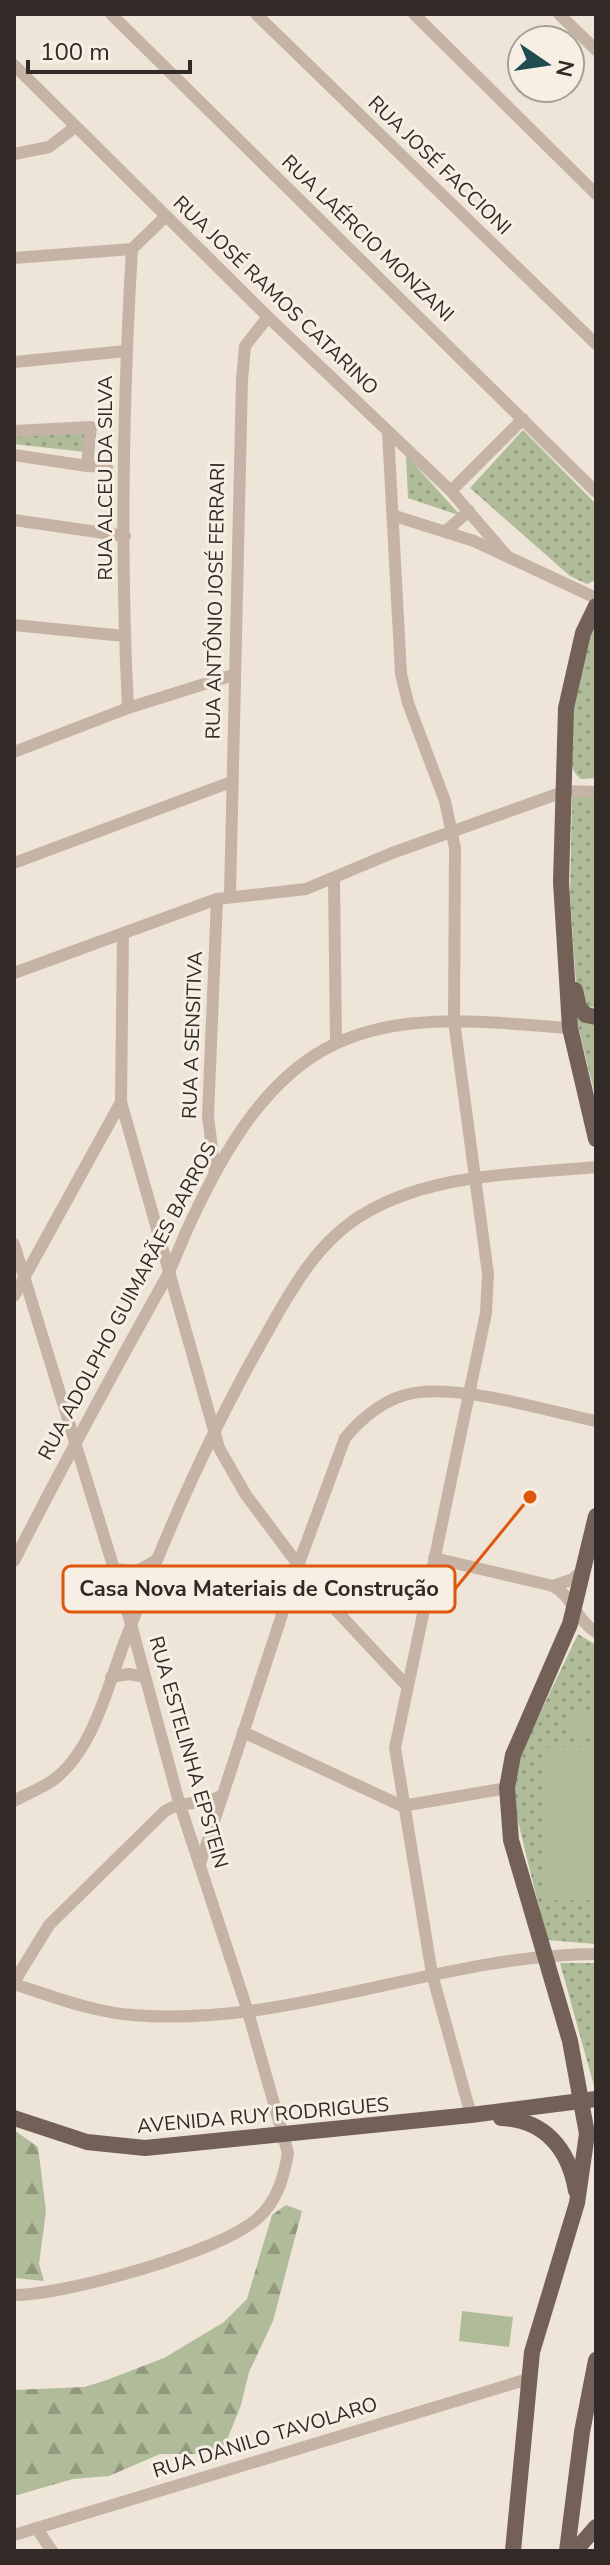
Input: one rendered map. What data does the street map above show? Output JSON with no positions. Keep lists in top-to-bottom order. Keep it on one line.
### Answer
{"streets":{"main road":["AVENIDA RUY RODRIGUES"],"street":["RUA JOSÉ FACCIONI","RUA LAÉRCIO MONZANI","RUA JOSÉ RAMOS CATARINO","RUA ALCEU DA SILVA","RUA ANTÔNIO JOSÉ FERRARI","RUA A SENSITIVA","RUA ADOLPHO GUIMARÃES BARROS","RUA ESTELINHA EPSTEIN","RUA DANILO TAVOLARO"]},"crossings":[["RUA JOSÉ RAMOS CATARINO","RUA ANTÔNIO JOSÉ FERRARI"],["RUA ANTÔNIO JOSÉ FERRARI","RUA A SENSITIVA"],["RUA A SENSITIVA","RUA ADOLPHO GUIMARÃES BARROS"],["RUA ADOLPHO GUIMARÃES BARROS","RUA ESTELINHA EPSTEIN"],["RUA ESTELINHA EPSTEIN","AVENIDA RUY RODRIGUES"]],"places":["Casa Nova Materiais de Construção"],"scale_bar":"100 m","north":"right"}
